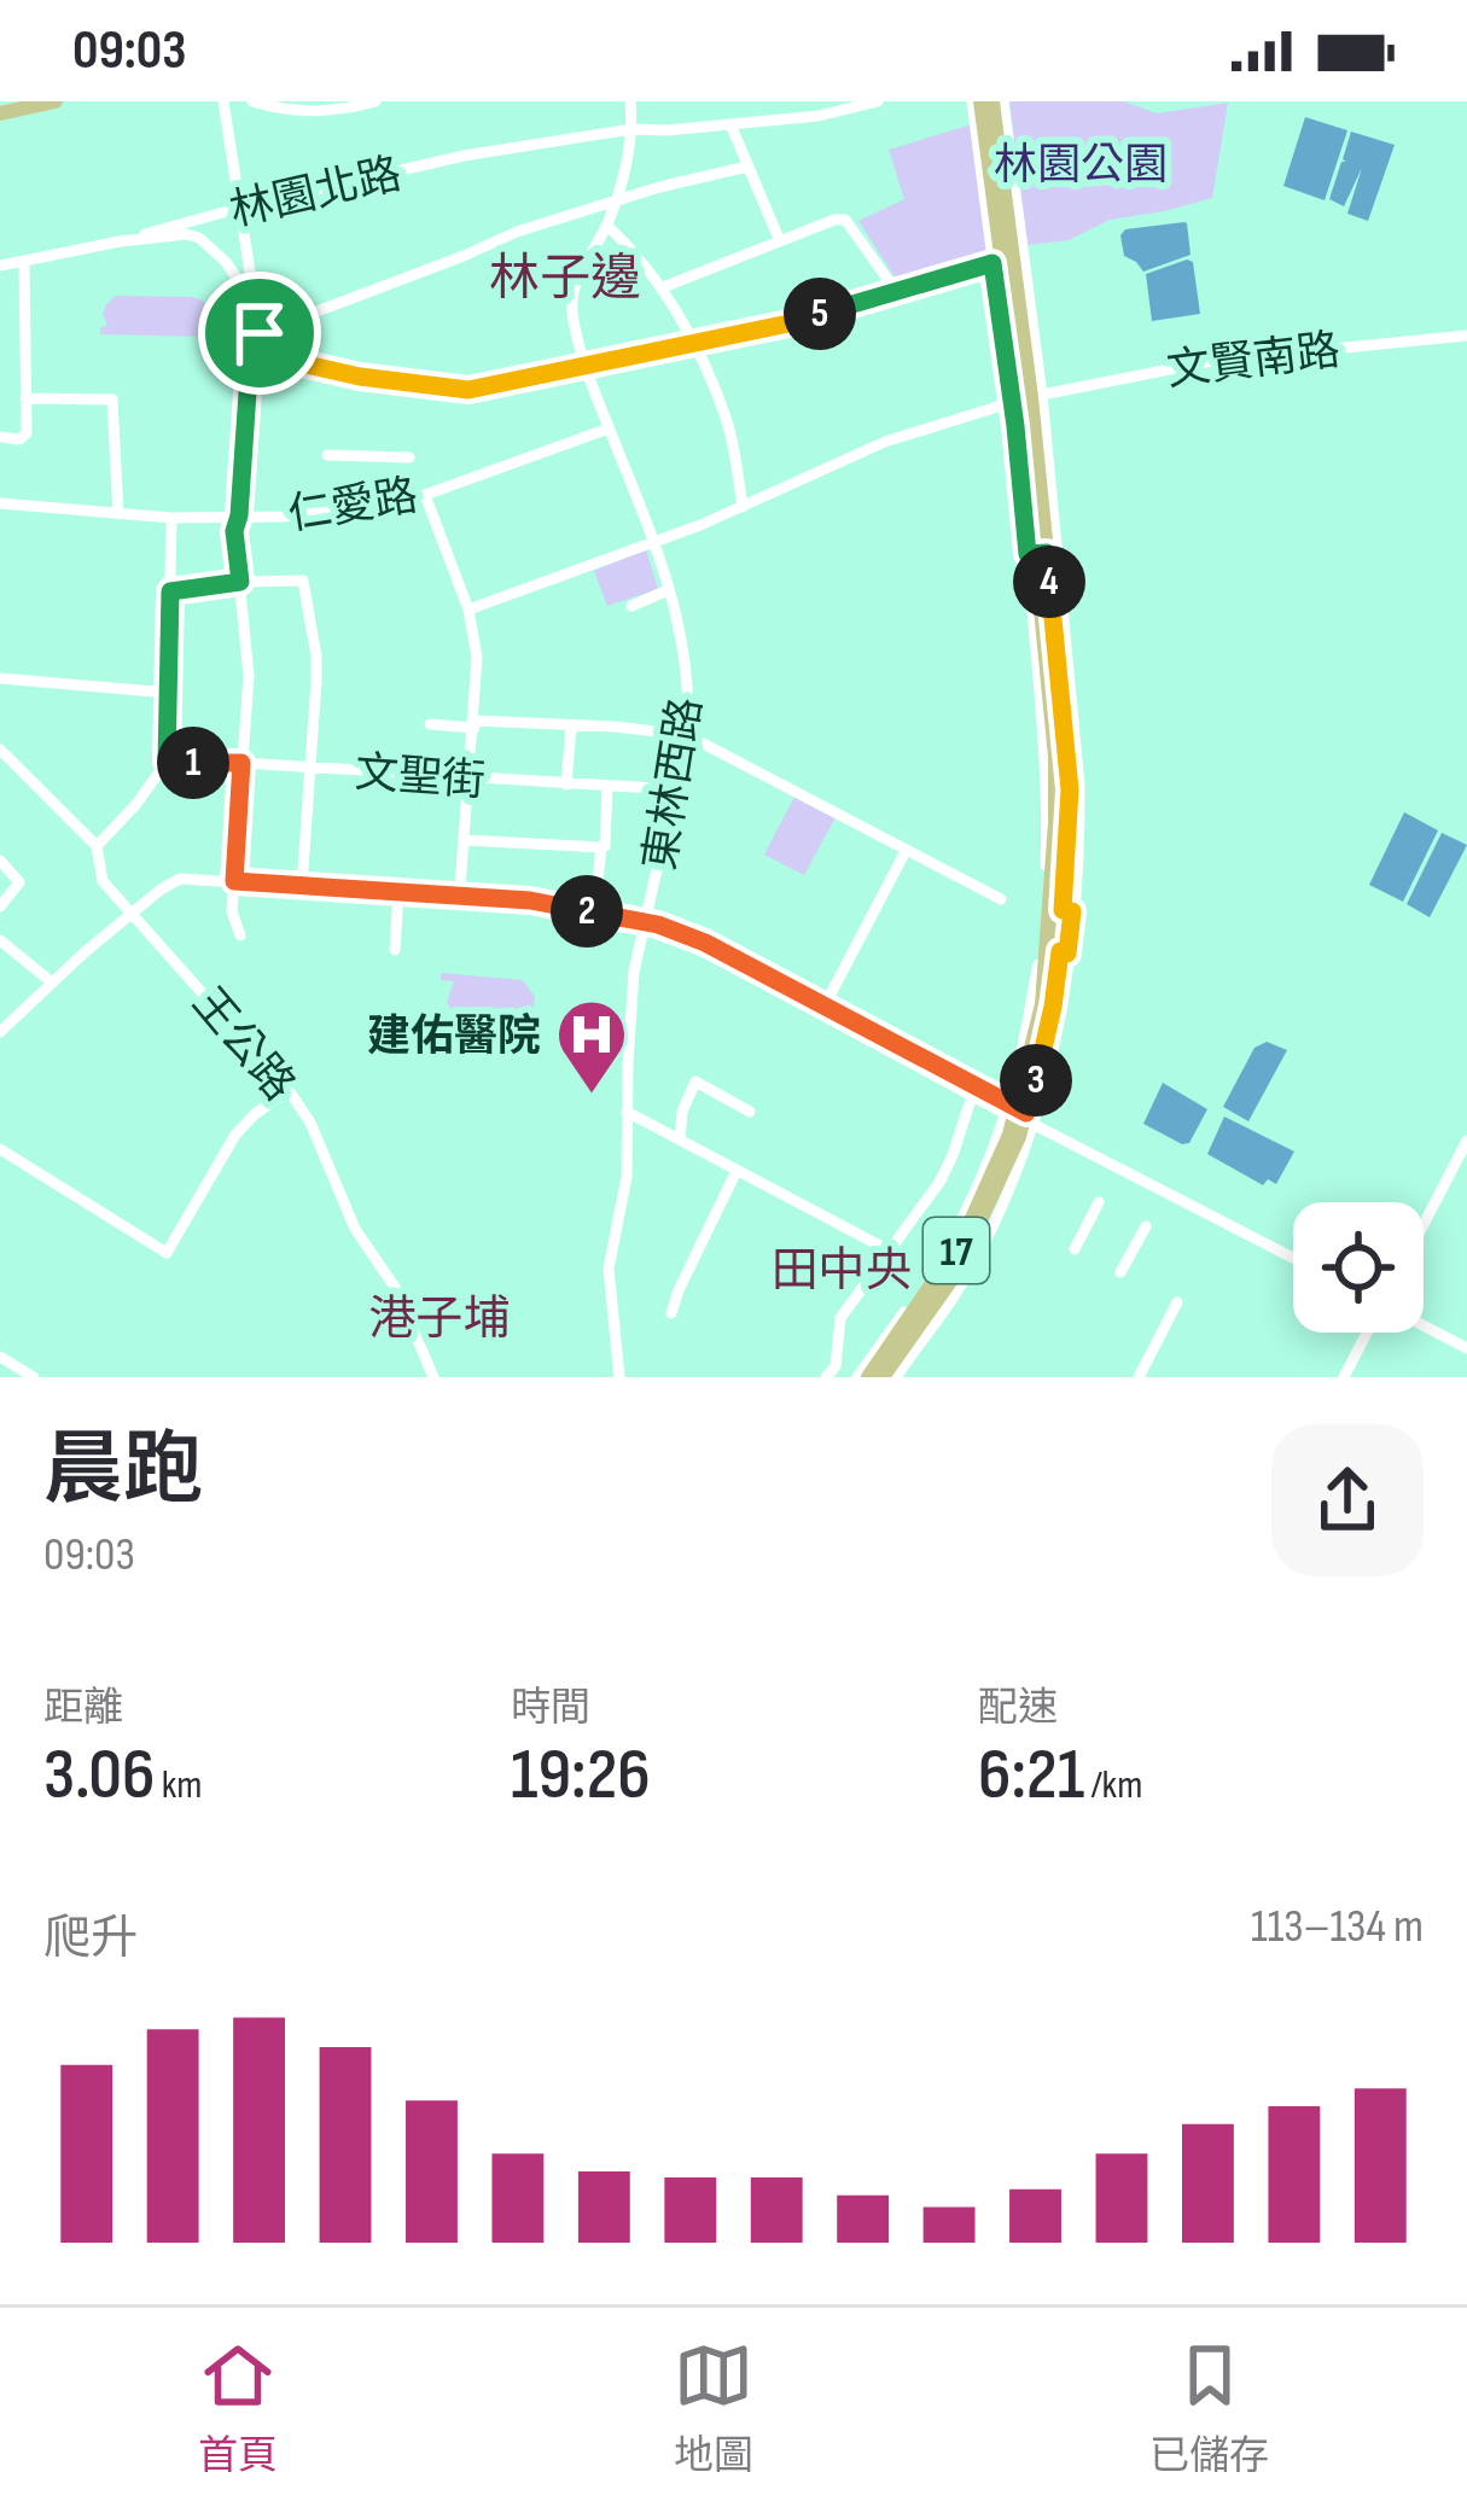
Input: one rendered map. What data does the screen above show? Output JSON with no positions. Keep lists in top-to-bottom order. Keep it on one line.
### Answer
{"streets":{"main road":["17"],"street":["林園北路","文賢南路","仁愛路","文聖街","東林西路","王公路"]},"crossings":[["林園北路","東林西路"],["文賢南路","東林西路"],["文賢南路","17"],["仁愛路","東林西路"],["文聖街","東林西路"]],"districts":["林子邊","田中央","港子埔"],"parks":["林園公園"],"places":{"hospital":["建佑醫院"]},"page":{"status":"09:03","pins":["5","4","1","2","3"],"heading":["晨跑","09:03"],"stats":[["距離","3.06 km"],["時間","19:26"],["配速","6:21 /km"]],"chart":["爬升","113–134 m"],"tabs":["首頁","地圖","已儲存"]}}
